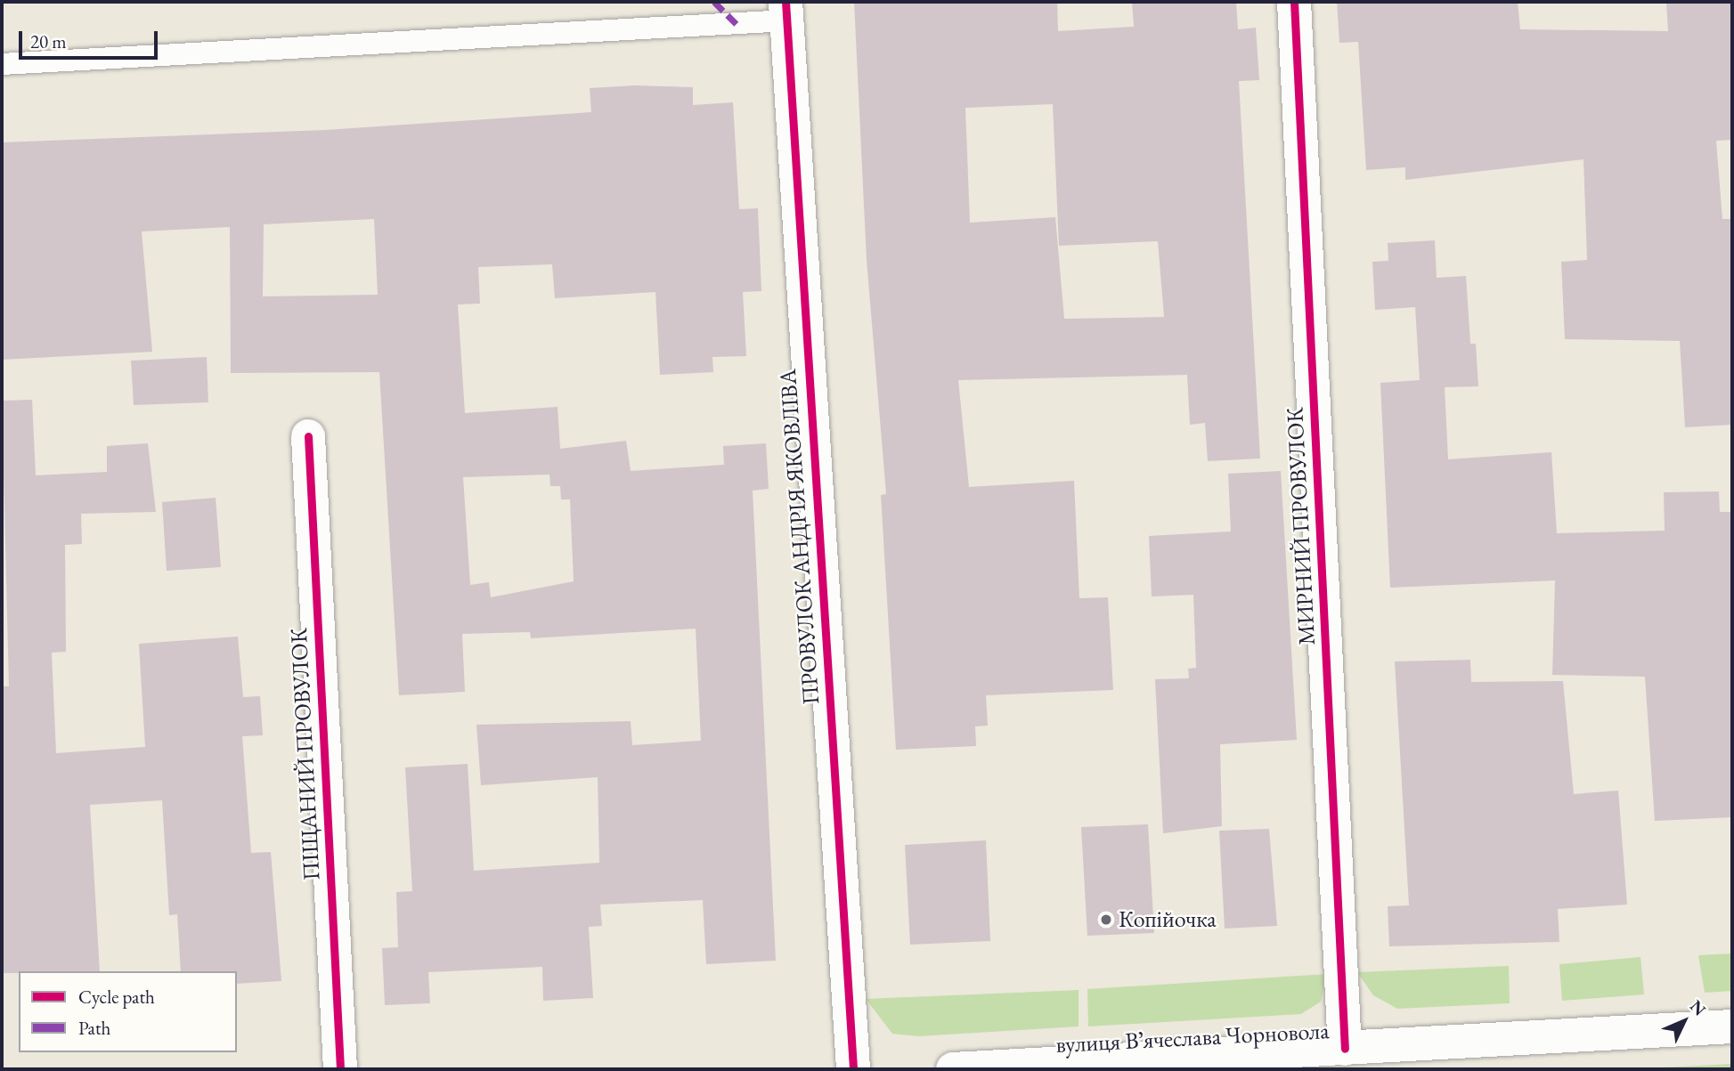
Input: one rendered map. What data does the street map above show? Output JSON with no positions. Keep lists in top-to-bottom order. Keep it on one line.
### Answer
{"streets":{"street":["МИРНИЙ ПРОВУЛОК","ПРОВУЛОК АНДРІЯ ЯКОВЛІВА","ПІЩАНИЙ ПРОВУЛОК","вулиця Вʼячеслава Чорновола"]},"crossings":[["МИРНИЙ ПРОВУЛОК","вулиця Вʼячеслава Чорновола"]],"places":["Копійочка"],"legend":["Cycle path","Path"],"scale_bar":"20 m","north":"top right"}
